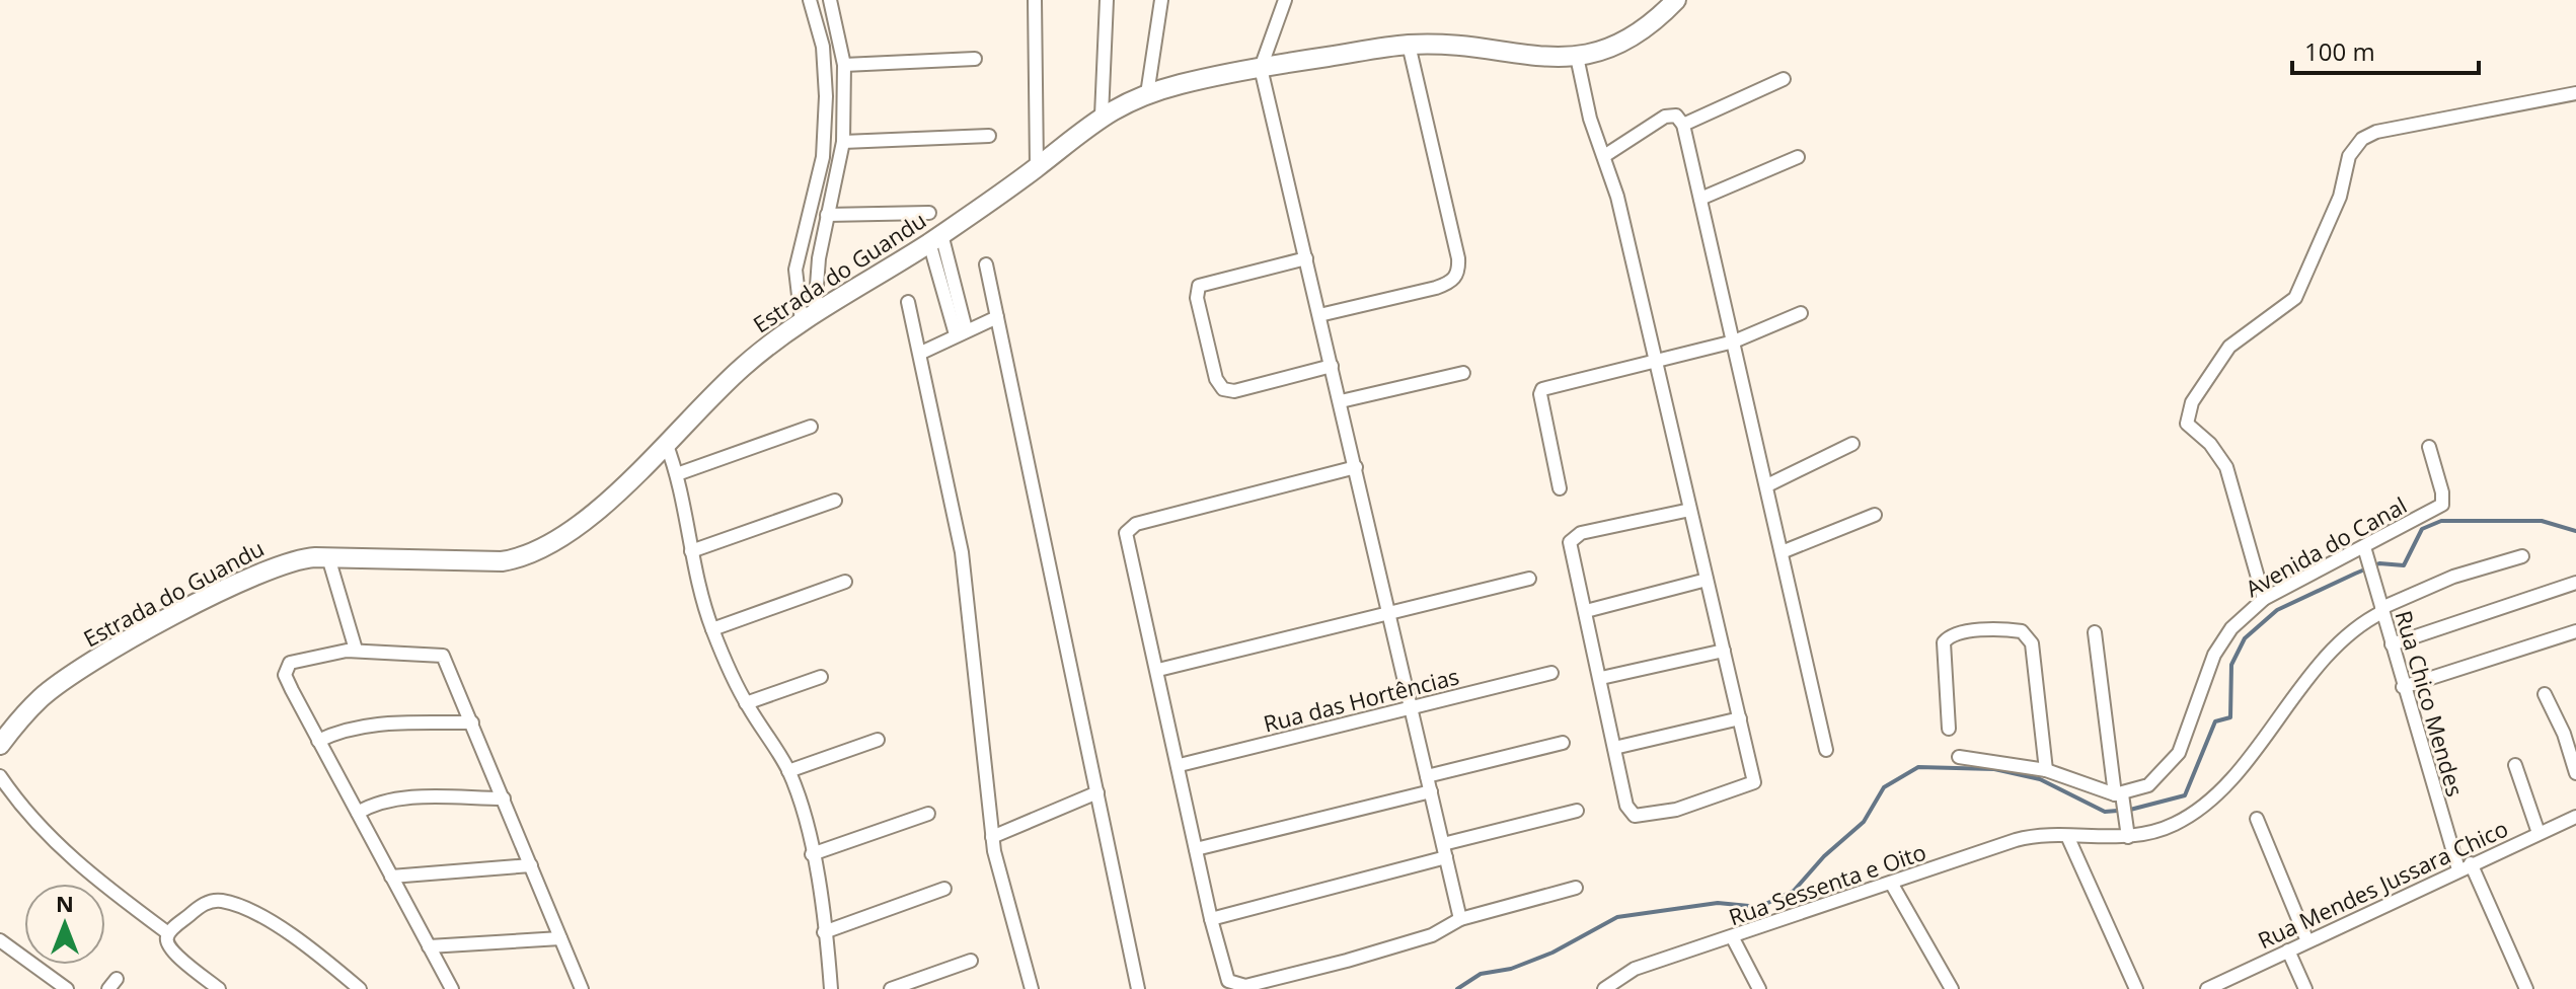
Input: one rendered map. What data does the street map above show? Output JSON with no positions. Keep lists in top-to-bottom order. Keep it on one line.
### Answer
{"streets":{"street":["Estrada do Guandu","Avenida do Canal","Rua das Hortências","Rua Chico Mendes","Rua Sessenta e Oito","Rua Mendes Jussara Chico"]},"crossings":[["Avenida do Canal","Rua Chico Mendes"],["Rua Chico Mendes","Rua Sessenta e Oito"],["Rua Chico Mendes","Rua Mendes Jussara Chico"]],"scale_bar":"100 m","north":"top"}
